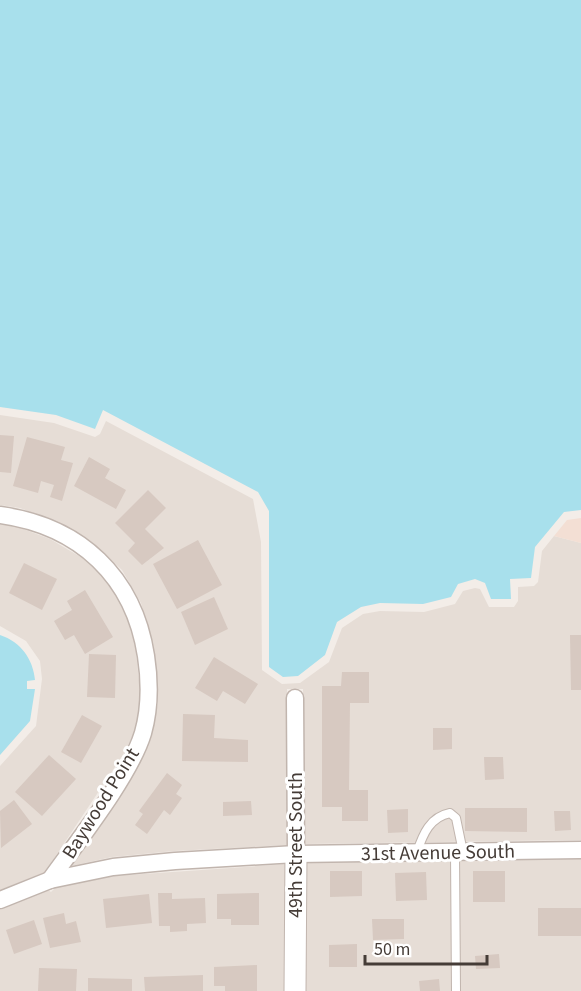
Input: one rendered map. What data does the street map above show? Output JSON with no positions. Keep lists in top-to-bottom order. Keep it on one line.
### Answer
{"streets":{"street":["Baywood Point","49th Street South","31st Avenue South"]},"crossings":[["Baywood Point","31st Avenue South"],["49th Street South","31st Avenue South"]],"scale_bar":"50 m"}
